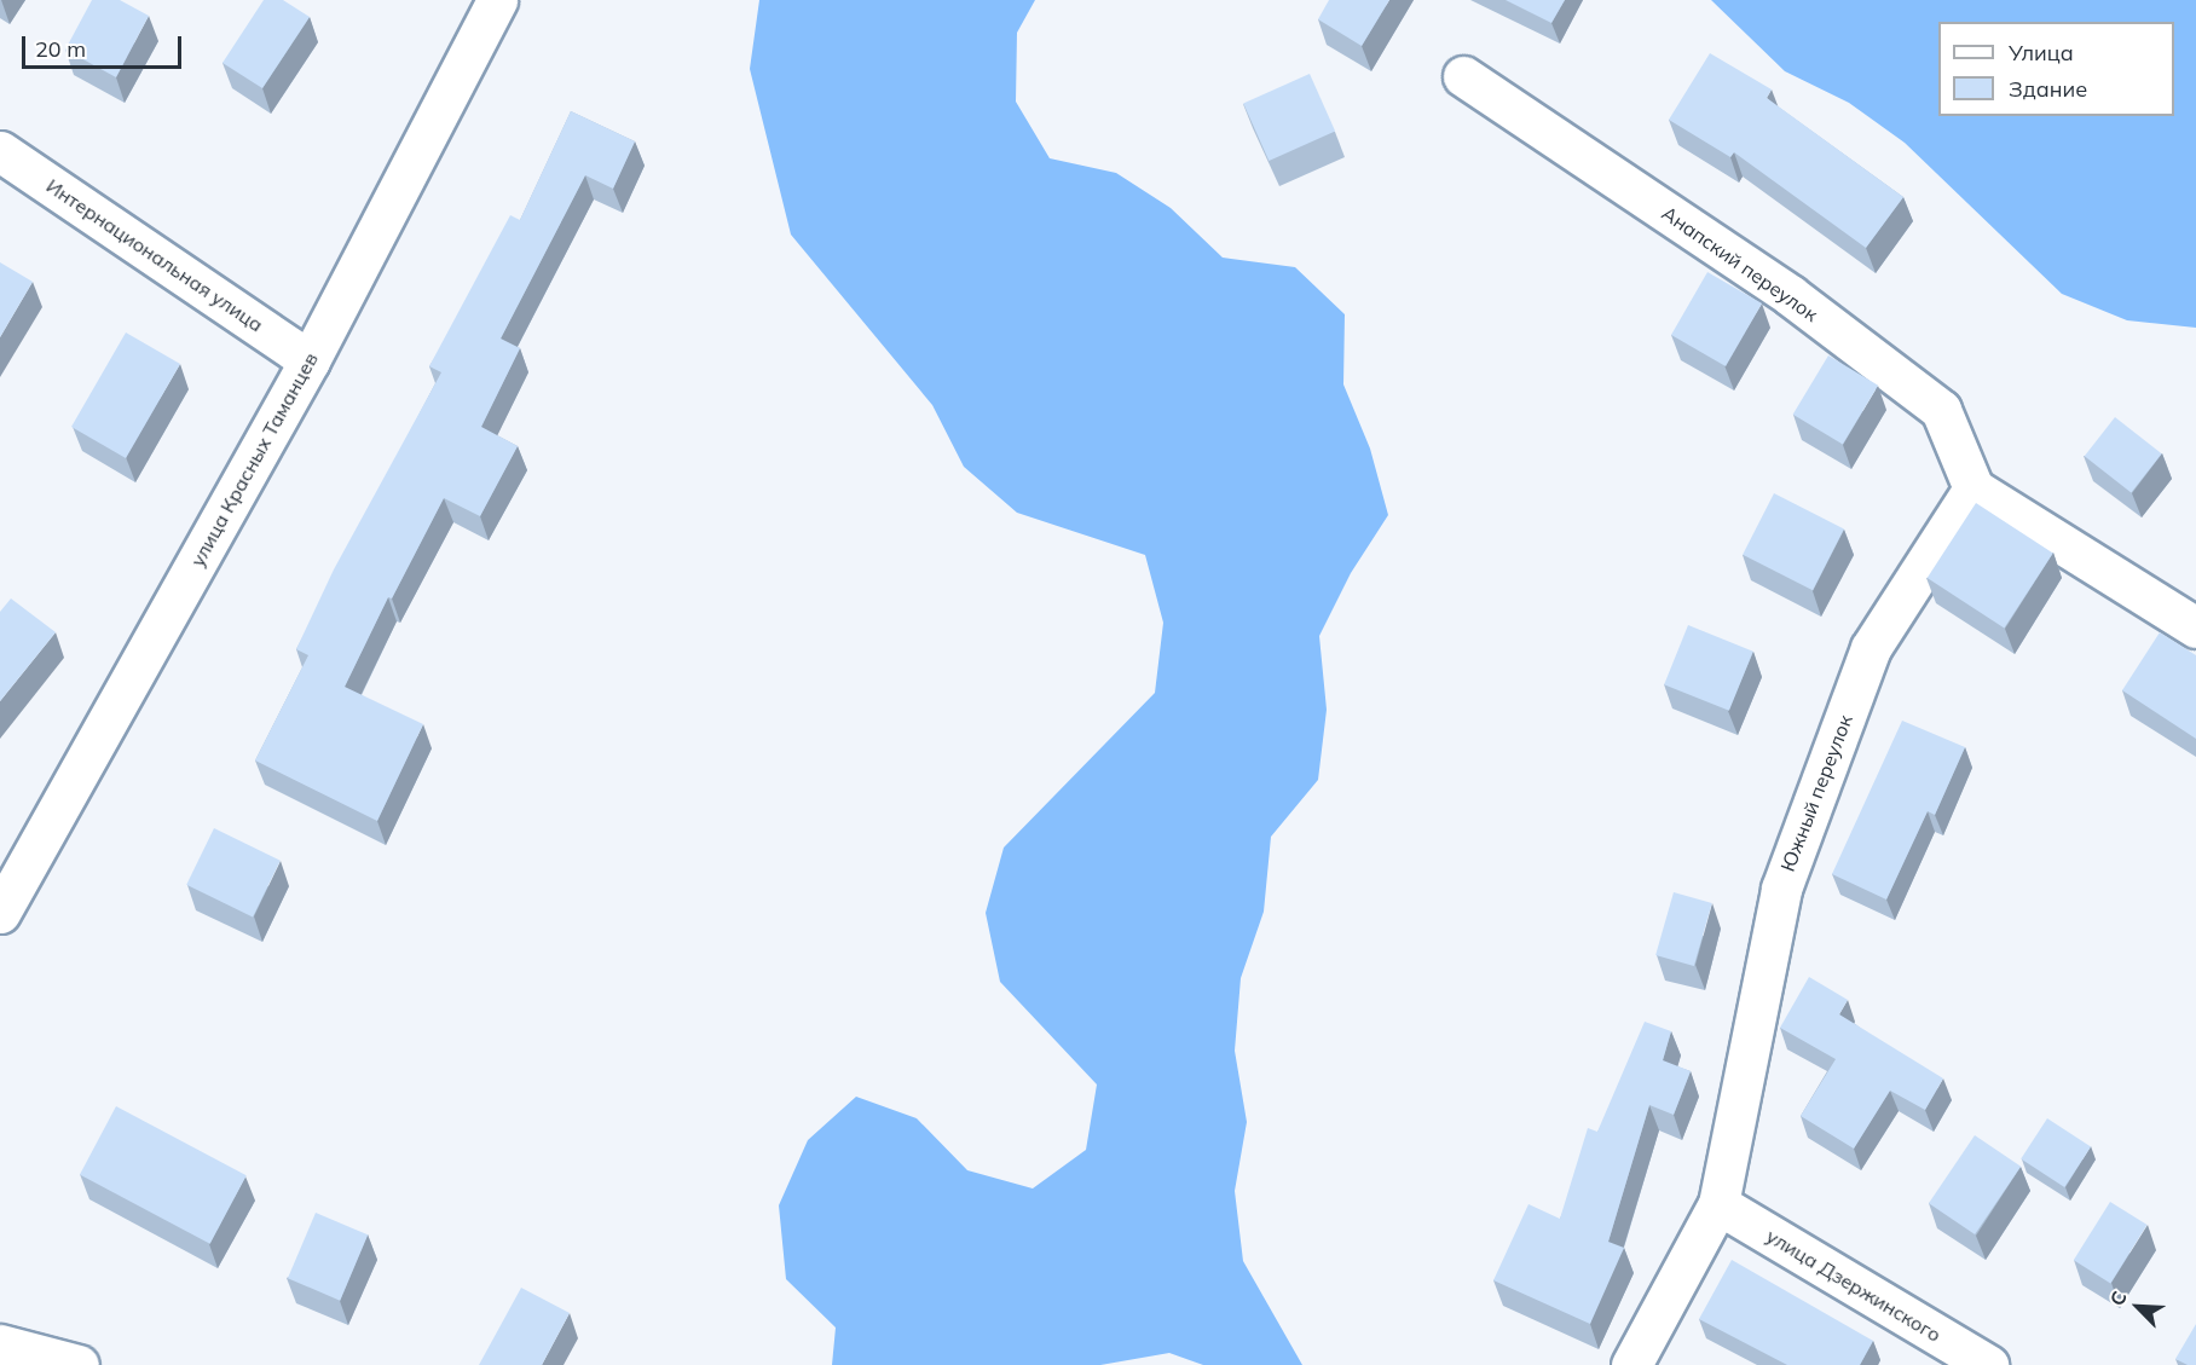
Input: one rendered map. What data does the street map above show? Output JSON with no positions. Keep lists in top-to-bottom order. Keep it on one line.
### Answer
{"streets":{"street":["Интернациональная улица","Анапский переулок","улица Красных Таманцев","Южный переулок","улица Дзержинского"]},"crossings":[["Интернациональная улица","улица Красных Таманцев"],["Анапский переулок","Южный переулок"],["Южный переулок","улица Дзержинского"]],"legend":["Улица","Здание"],"scale_bar":"20 m","north":"top left"}
